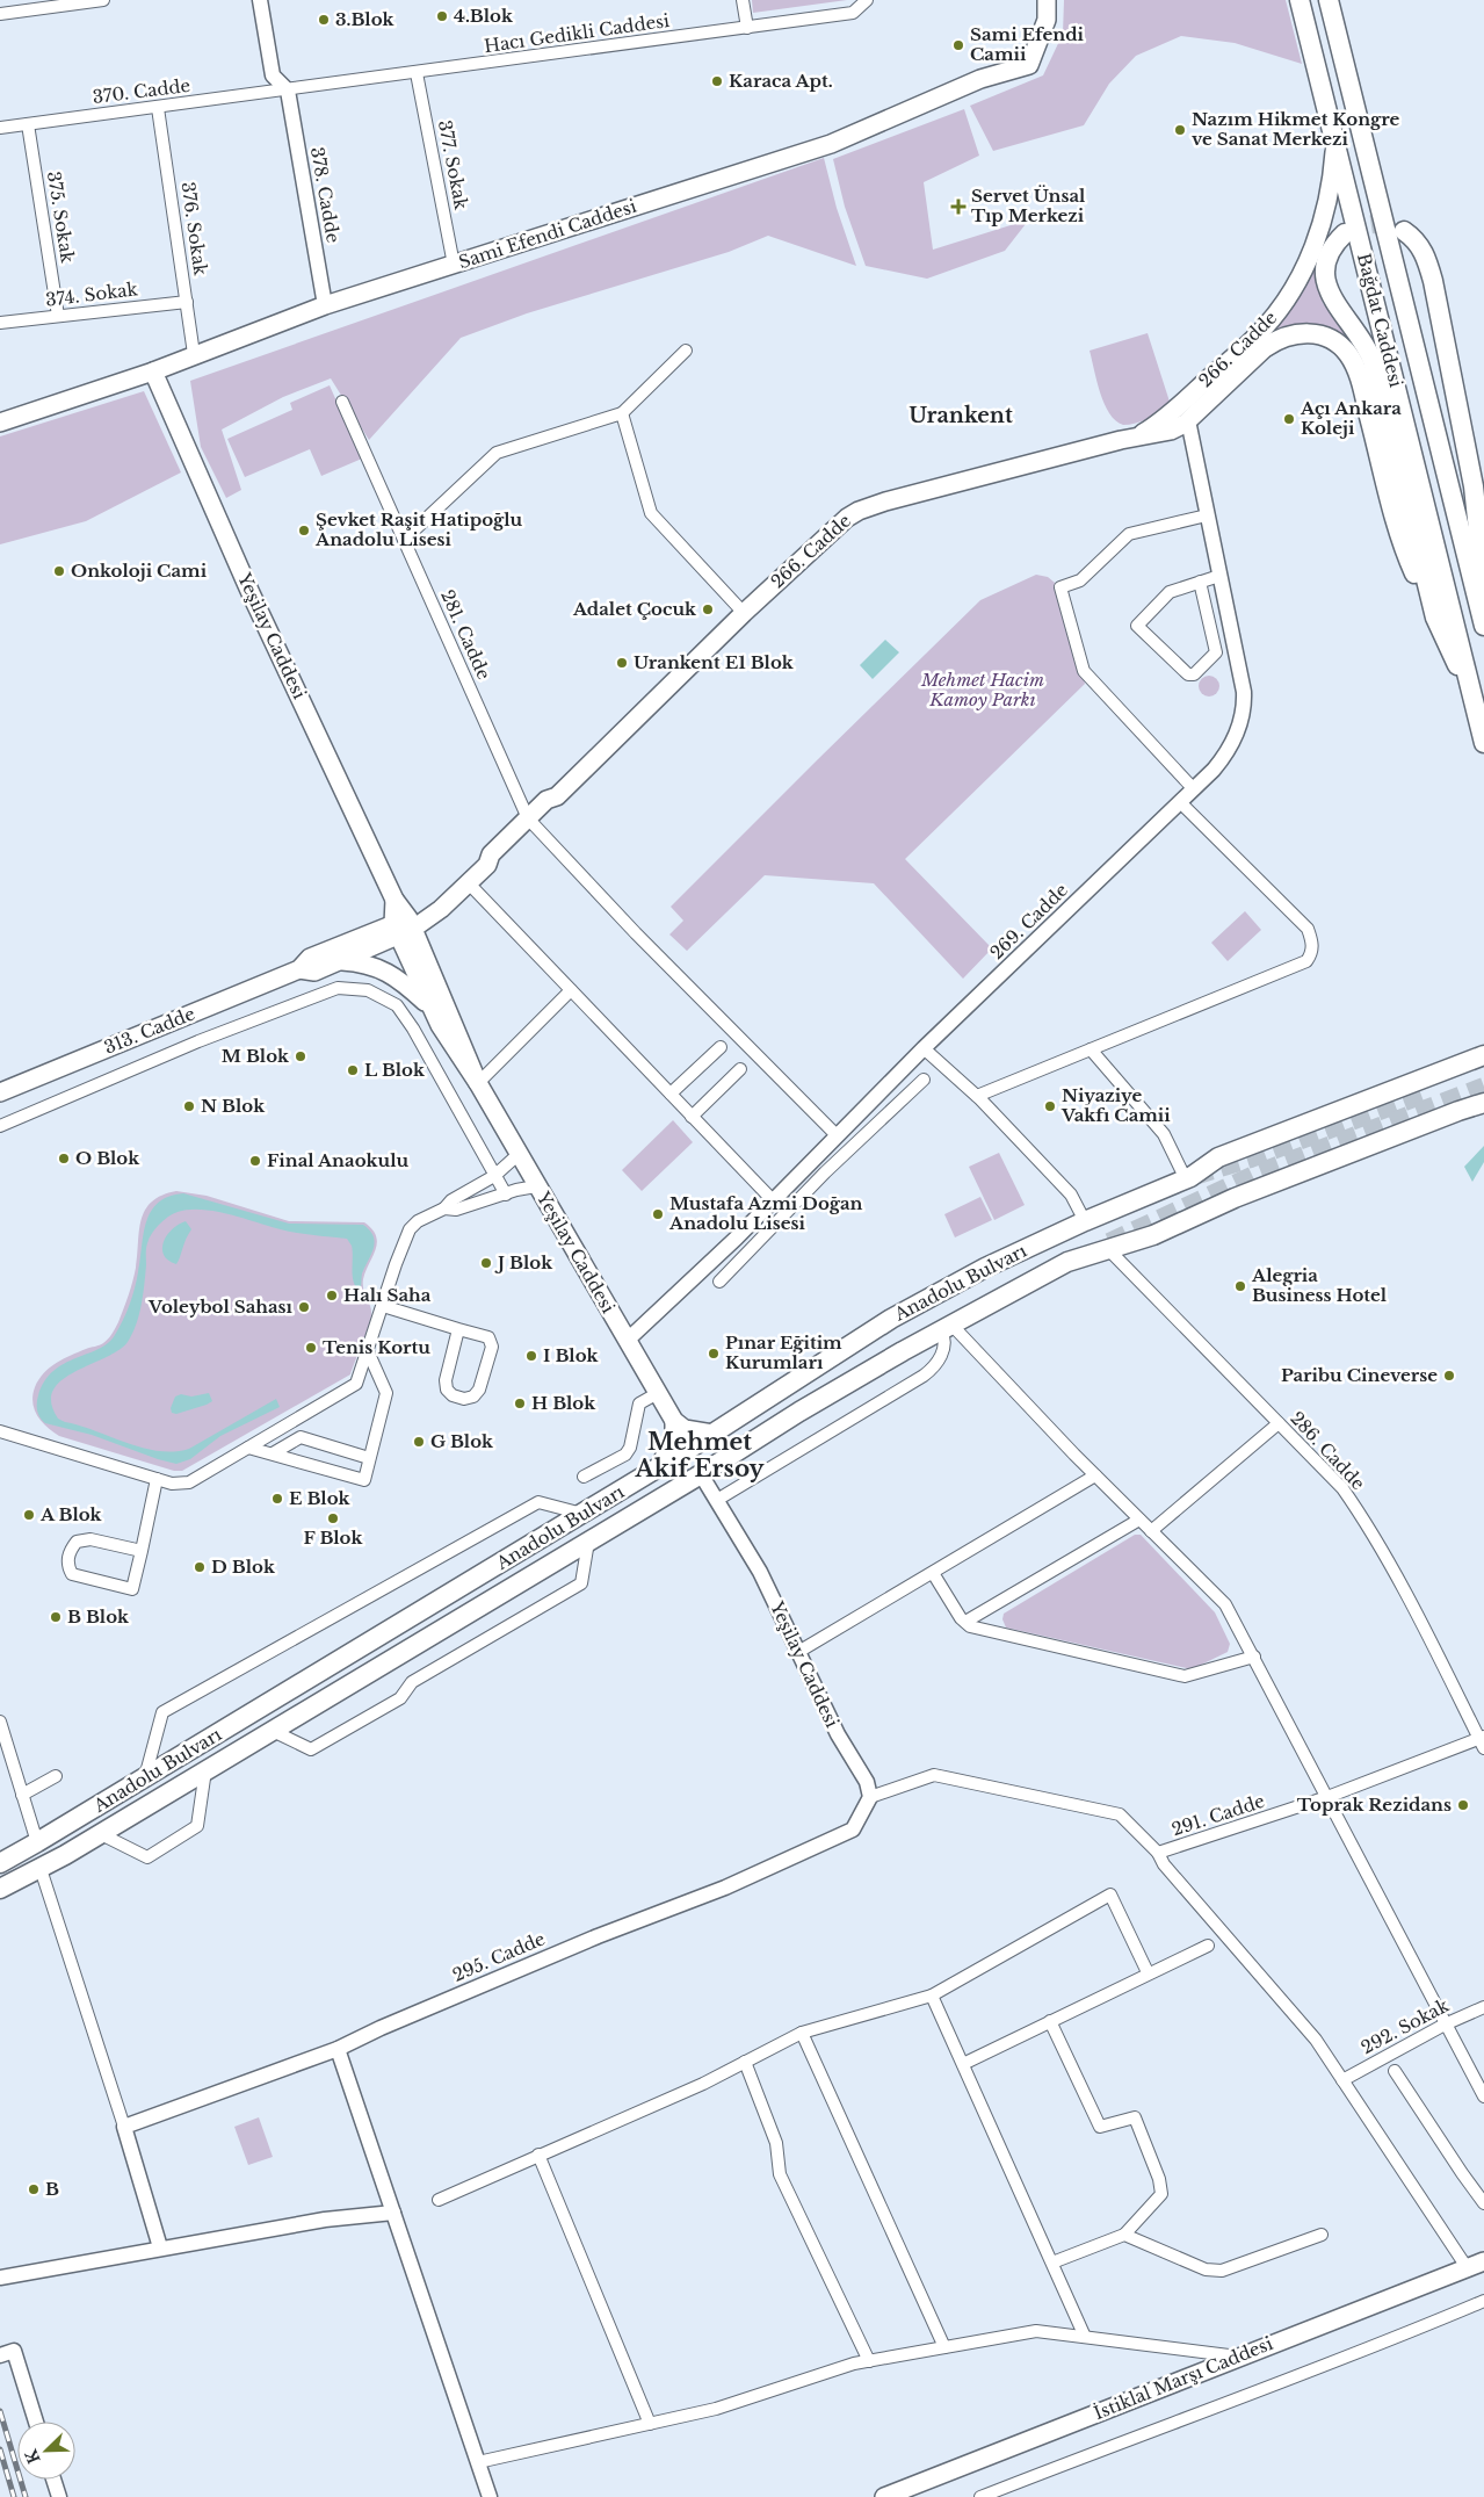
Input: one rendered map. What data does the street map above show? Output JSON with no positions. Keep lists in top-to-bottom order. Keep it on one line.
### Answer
{"streets":{"main road":["Sami Efendi Caddesi","Bağdat Caddesi","266. Cadde","Yeşilay Caddesi","313. Cadde","Anadolu Bulvarı","İstiklal Marşı Caddesi"],"street":["Hacı Gedikli Caddesi","370. Cadde","377. Sokak","378. Cadde","375. Sokak","376. Sokak","374. Sokak","281. Cadde","269. Cadde","286. Cadde","291. Cadde","295. Cadde","292. Sokak"]},"crossings":[["Hacı Gedikli Caddesi","370. Cadde"],["Hacı Gedikli Caddesi","377. Sokak"],["Hacı Gedikli Caddesi","378. Cadde"],["370. Cadde","378. Cadde"],["370. Cadde","375. Sokak"],["370. Cadde","376. Sokak"],["377. Sokak","Sami Efendi Caddesi"],["378. Cadde","Sami Efendi Caddesi"],["375. Sokak","374. Sokak"],["376. Sokak","Sami Efendi Caddesi"],["376. Sokak","374. Sokak"],["Sami Efendi Caddesi","Yeşilay Caddesi"],["Bağdat Caddesi","266. Cadde"],["266. Cadde","281. Cadde"],["266. Cadde","Yeşilay Caddesi"],["266. Cadde","269. Cadde"],["266. Cadde","313. Cadde"],["281. Cadde","269. Cadde"],["Yeşilay Caddesi","269. Cadde"],["Yeşilay Caddesi","313. Cadde"],["Yeşilay Caddesi","Anadolu Bulvarı"],["Yeşilay Caddesi","291. Cadde"],["Yeşilay Caddesi","295. Cadde"],["Anadolu Bulvarı","286. Cadde"],["286. Cadde","291. Cadde"],["291. Cadde","295. Cadde"]],"districts":["Urankent","Mehmet Akif Ersoy"],"parks":["Mehmet Hacim Kamoy Parkı"],"places":{"other":["4.Blok","3.Blok","Sami Efendi Camii","Karaca Apt.","Nazım Hikmet Kongre ve Sanat Merkezi","Açı Ankara Koleji","Şevket Raşit Hatipoğlu Anadolu Lisesi","Onkoloji Cami","Adalet Çocuk","Urankent E1 Blok","M Blok","L Blok","N Blok","Niyaziye Vakfı Camii","O Blok","Final Anaokulu","Mustafa Azmi Doğan Anadolu Lisesi","J Blok","Alegria Business Hotel","Halı Saha","Voleybol Sahası","Tenis Kortu","Pınar Eğitim Kurumları","I Blok","Paribu Cineverse","H Blok","G Blok","E Blok","A Blok","F Blok","D Blok","B Blok","Toprak Rezidans","B"],"health":["Servet Ünsal Tıp Merkezi"]},"north":"bottom left"}
